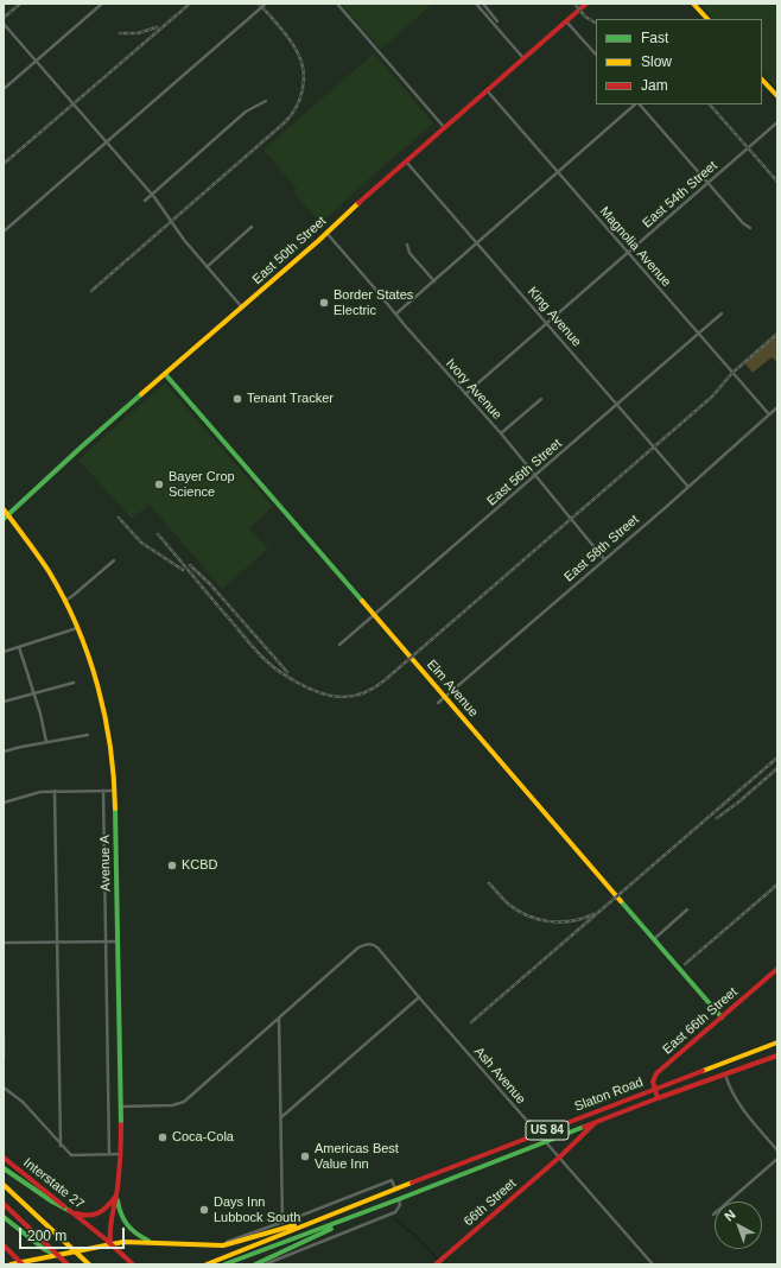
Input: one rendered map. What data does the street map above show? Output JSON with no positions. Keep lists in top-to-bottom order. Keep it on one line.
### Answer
{"streets":{"main road":["East 50th Street","Elm Avenue","Avenue A","East 66th Street","Slaton Road","US 84","Interstate 27","66th Street"],"street":["East 54th Street","Magnolia Avenue","King Avenue","Ivory Avenue","East 56th Street","East 58th Street","Ash Avenue"]},"crossings":[["East 54th Street","Magnolia Avenue"],["East 54th Street","King Avenue"],["East 54th Street","Ivory Avenue"],["Magnolia Avenue","East 50th Street"],["Magnolia Avenue","East 56th Street"],["Magnolia Avenue","East 58th Street"],["East 50th Street","King Avenue"],["East 50th Street","Ivory Avenue"],["East 50th Street","Elm Avenue"],["East 50th Street","Avenue A"],["King Avenue","East 56th Street"],["King Avenue","East 58th Street"],["Ivory Avenue","East 56th Street"],["Ivory Avenue","East 58th Street"],["East 56th Street","Elm Avenue"],["East 58th Street","Elm Avenue"],["Elm Avenue","East 66th Street"],["Avenue A","Interstate 27"],["East 66th Street","Slaton Road"],["Ash Avenue","Slaton Road"],["Ash Avenue","66th Street"]],"places":["Border States Electric","Tenant Tracker","Bayer Crop Science","KCBD","Coca-Cola","Americas Best Value Inn","Days Inn Lubbock South"],"legend":["Fast","Slow","Jam"],"scale_bar":"200 m","north":"top left"}
